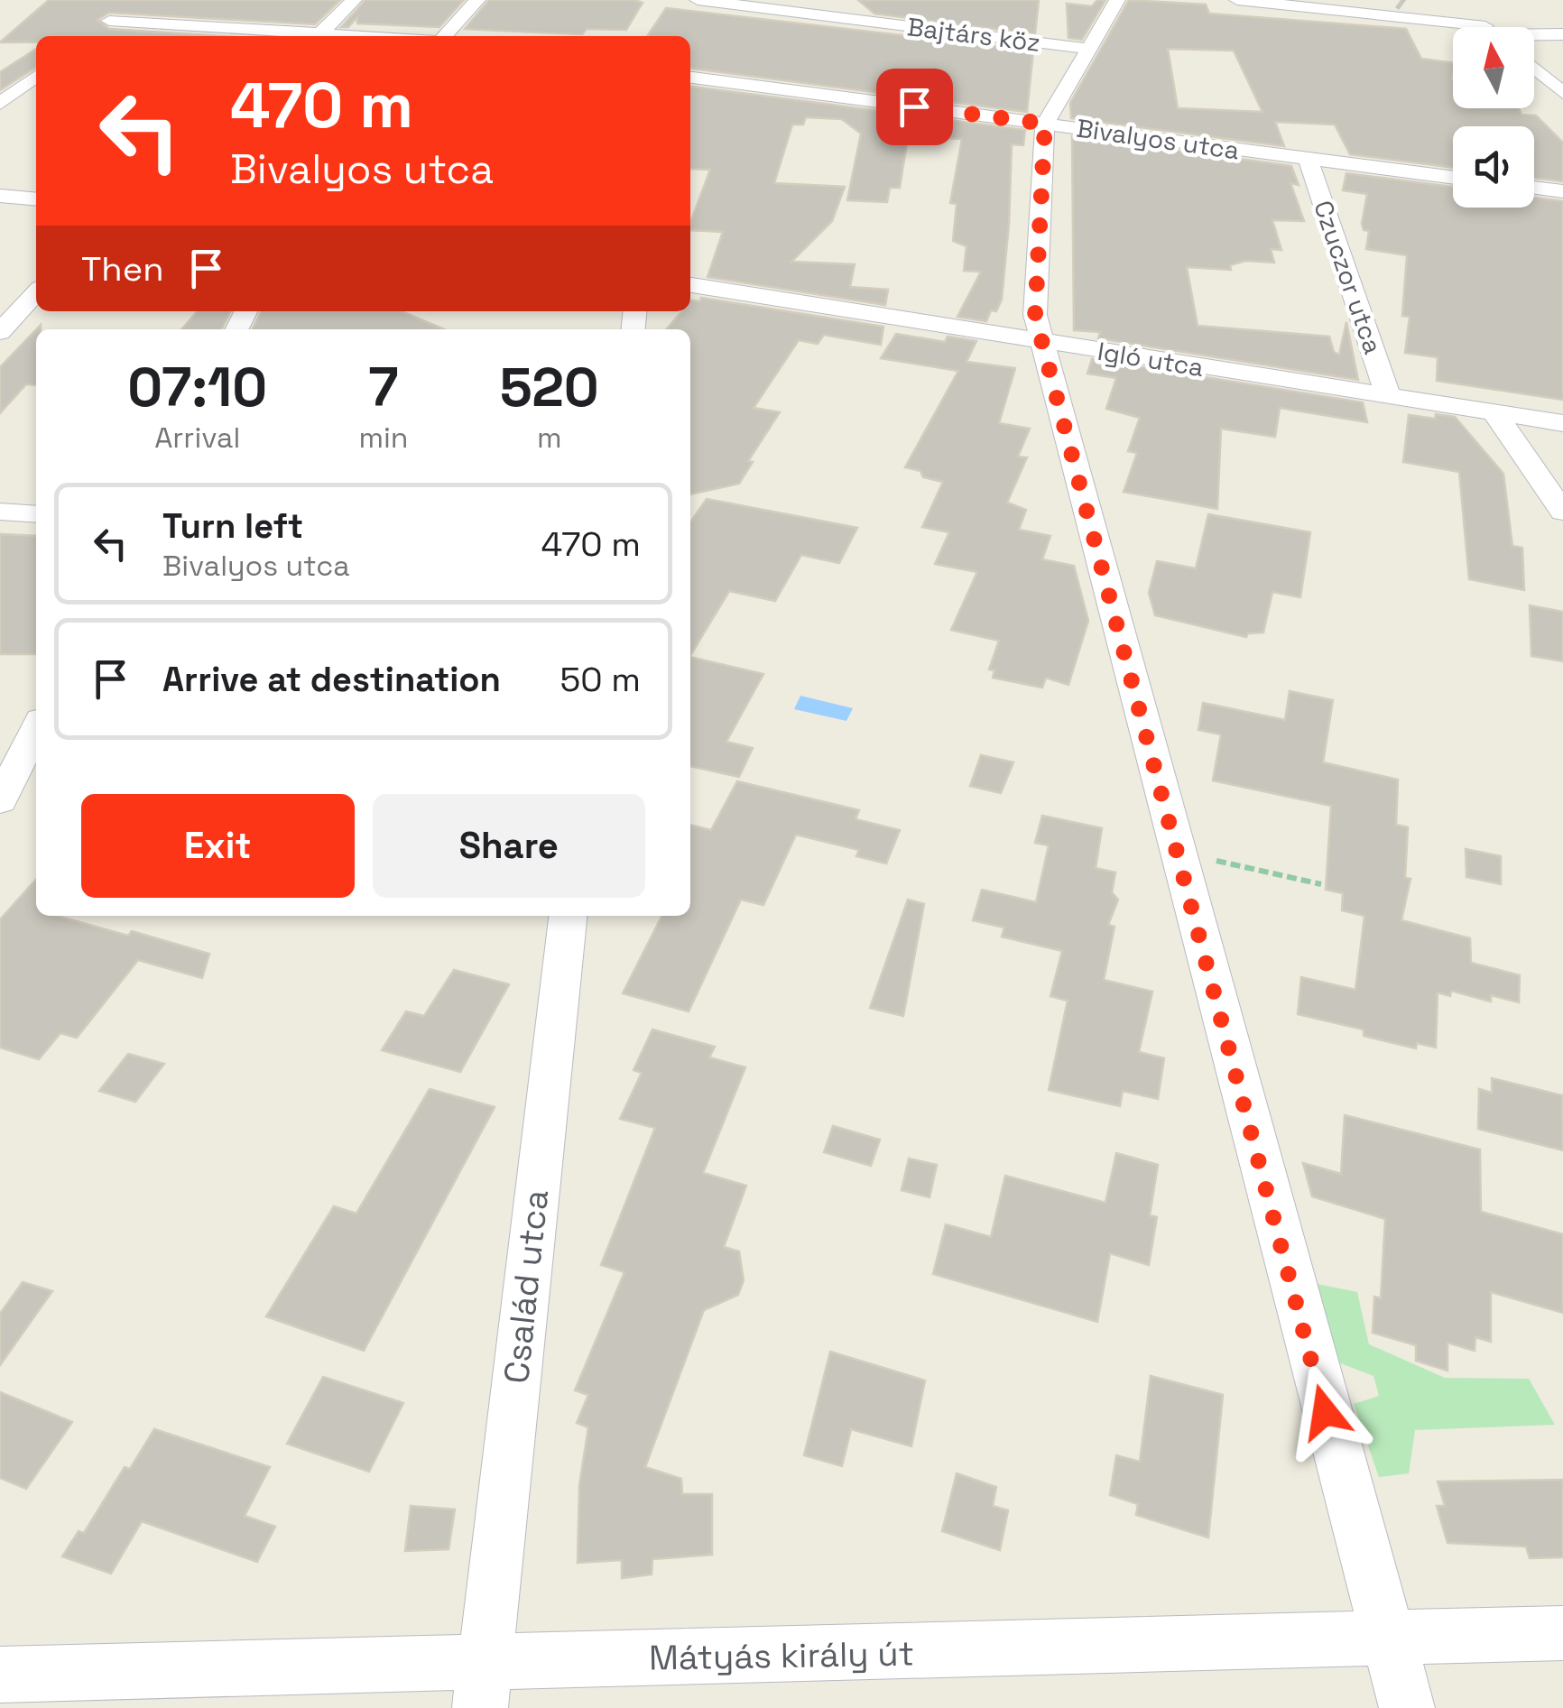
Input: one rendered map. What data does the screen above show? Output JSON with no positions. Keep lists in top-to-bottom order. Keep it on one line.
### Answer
{"streets":{"street":["Bajtárs köz","Bivalyos utca","Czuczor utca","Igló utca","Család utca","Mátyás király út"]},"crossings":[["Bivalyos utca","Czuczor utca"],["Czuczor utca","Igló utca"],["Család utca","Mátyás király út"]],"north":"top","page":{"turn":["470 m","Bivalyos utca"],"then":"Then","eta":["07:10","Arrival","7","min","520","m"],"list":[{"name":"Turn left","note":"Bivalyos utca","value":"470 m"},{"name":"Arrive at destination","value":"50 m"}],"buttons":["Exit","Share"]}}
